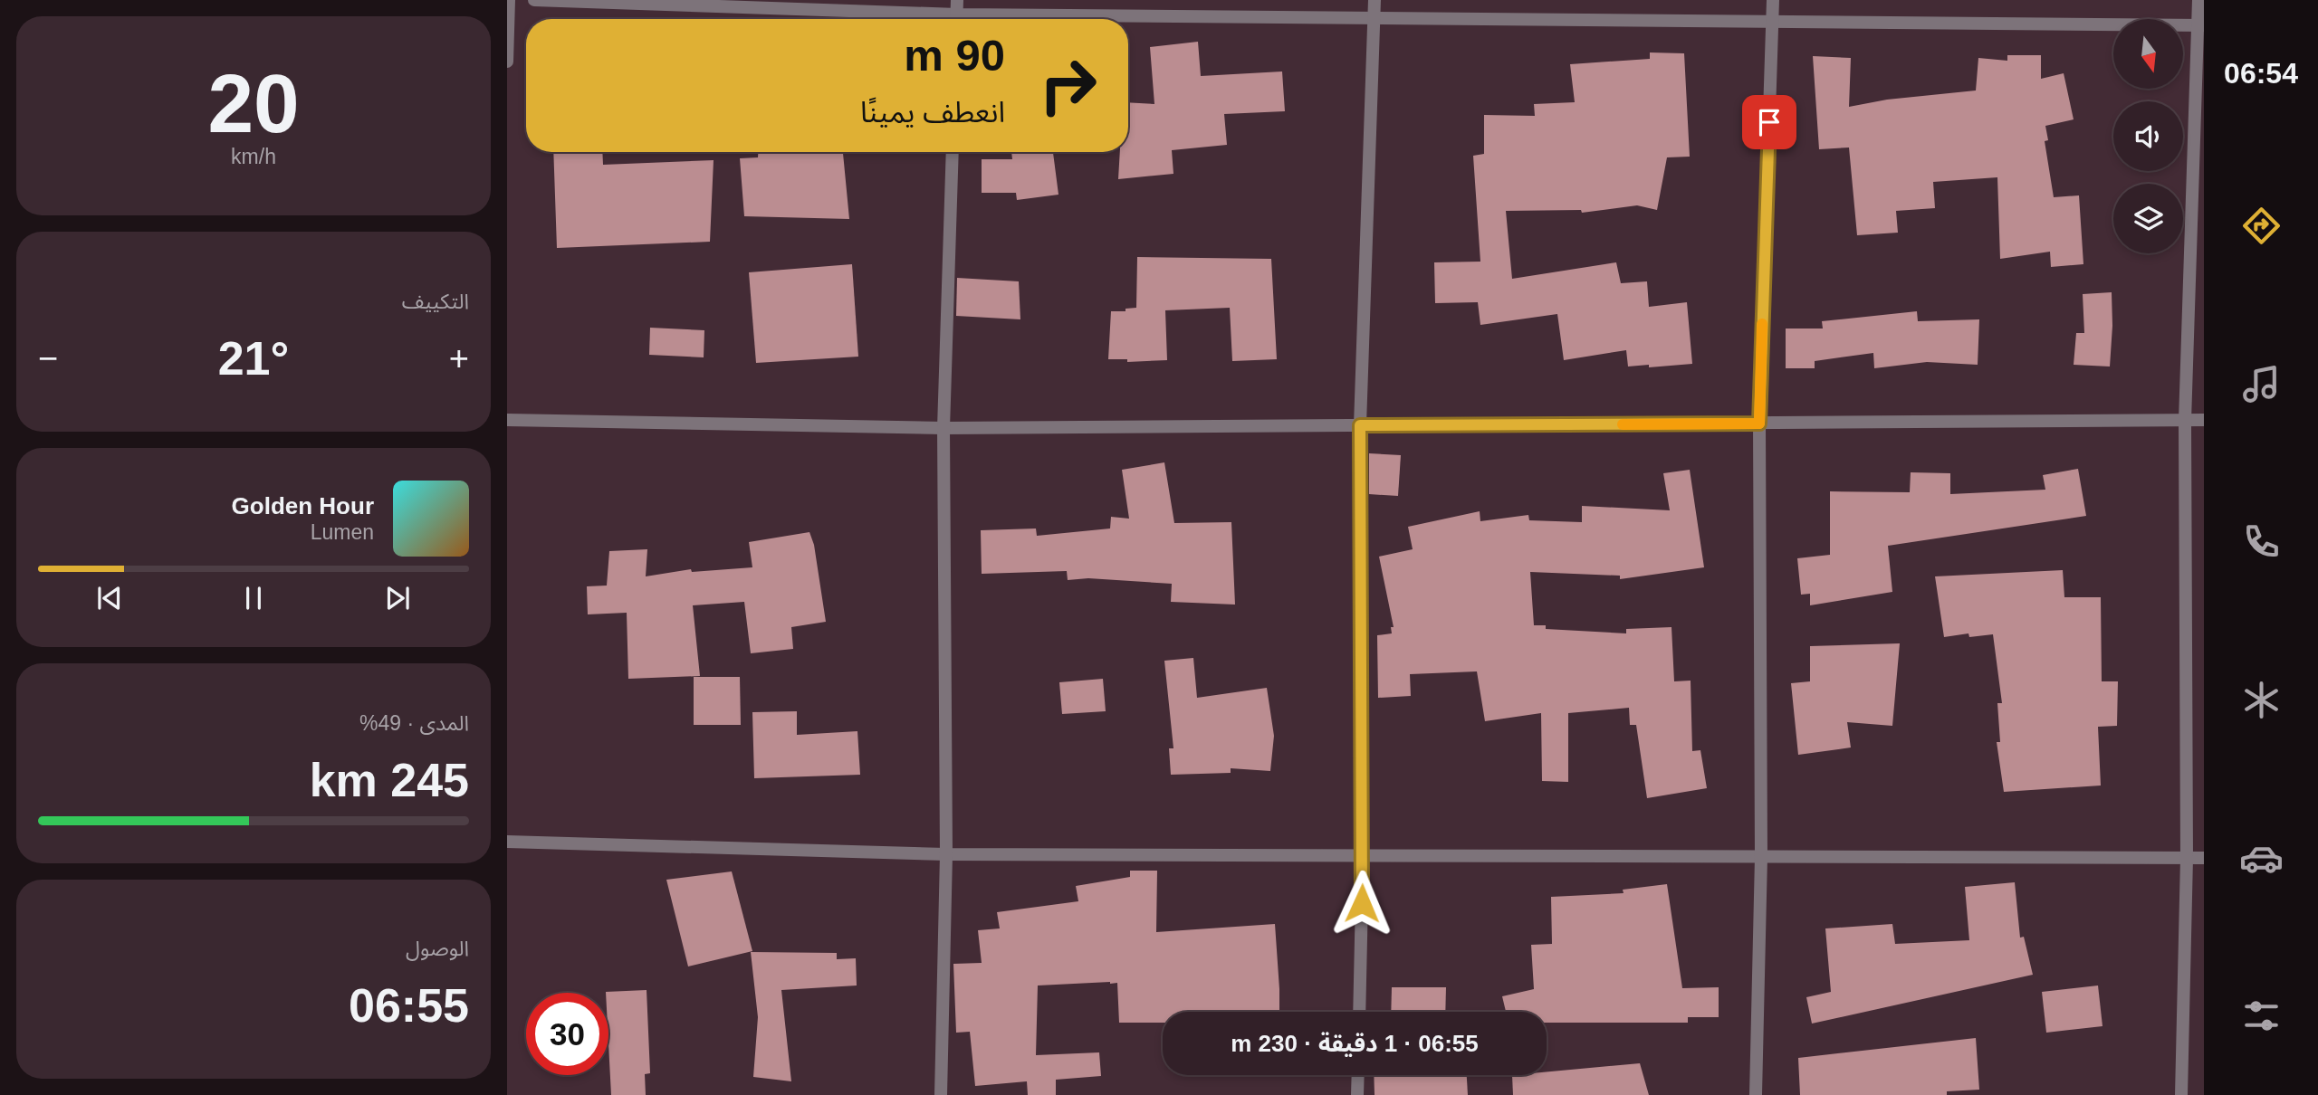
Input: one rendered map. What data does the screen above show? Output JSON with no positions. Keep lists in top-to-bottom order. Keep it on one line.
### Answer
{"north":"bottom","page":{"tabs":"06:54","tile":[["20","km/h"],"التكييف",["المدى · 49%","245 km"],["الوصول","06:55"]],"turn":["90 m","انعطف يمينًا"],"heat":["−","21°","+"],"song":["Golden Hour","Lumen"],"limit":"30","trip":"06:55 · 1 دقيقة · 230 m"}}
